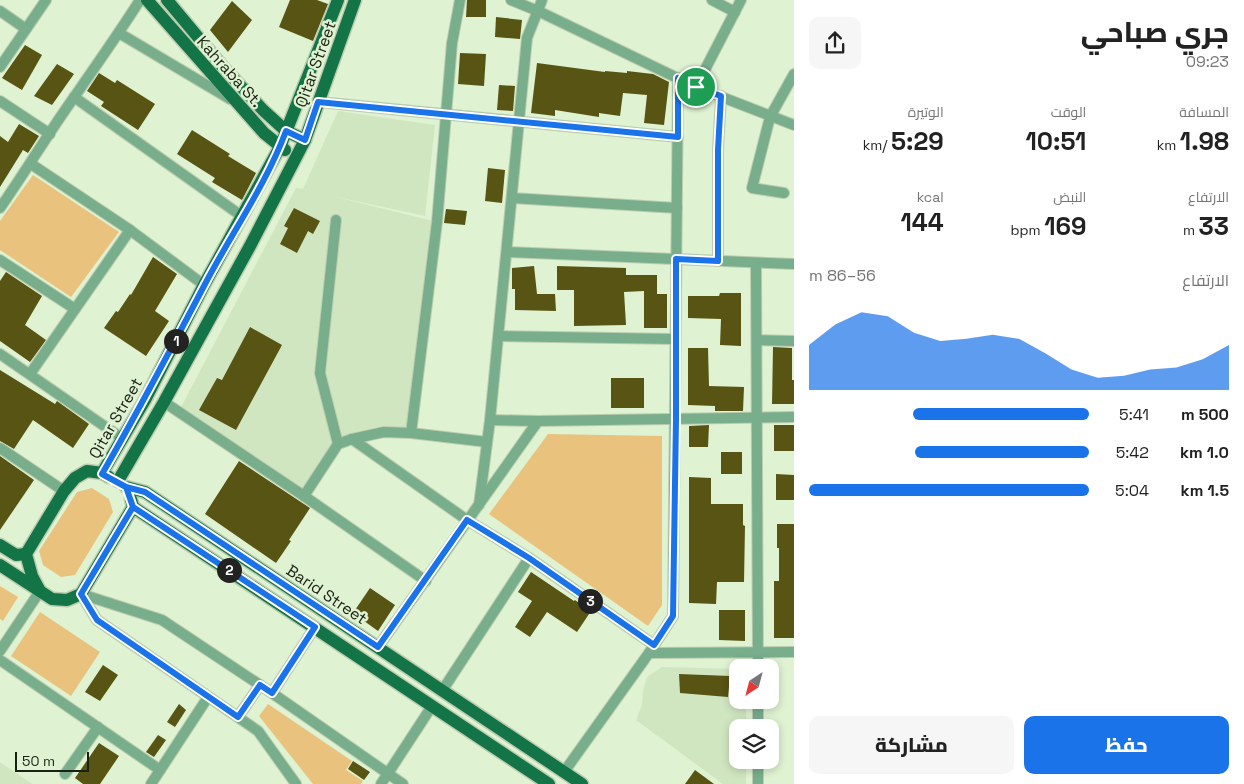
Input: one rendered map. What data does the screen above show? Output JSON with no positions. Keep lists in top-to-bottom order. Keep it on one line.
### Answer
{"streets":{"main road":["Qitar Street","Kahraba St.","Barid Street"]},"crossings":[["Qitar Street","Kahraba St."],["Qitar Street","Barid Street"]],"scale_bar":"50 m","north":"bottom left","page":{"heading":["جري صباحي","09:23"],"stats":[["المسافة","1.98 km"],["الوقت","10:51"],["الوتيرة","5:29 /km"],["الارتفاع","33 m"],["النبض","169 bpm"],["kcal","144"]],"chart":["الارتفاع","56–86 m"],"pins":["1","2","3"],"list":[{"name":"500 m","note":"5:41"},{"name":"1.0 km","note":"5:42"},{"name":"1.5 km","note":"5:04"}],"buttons":["حفظ","مشاركة"],"scale":"50 m"}}
